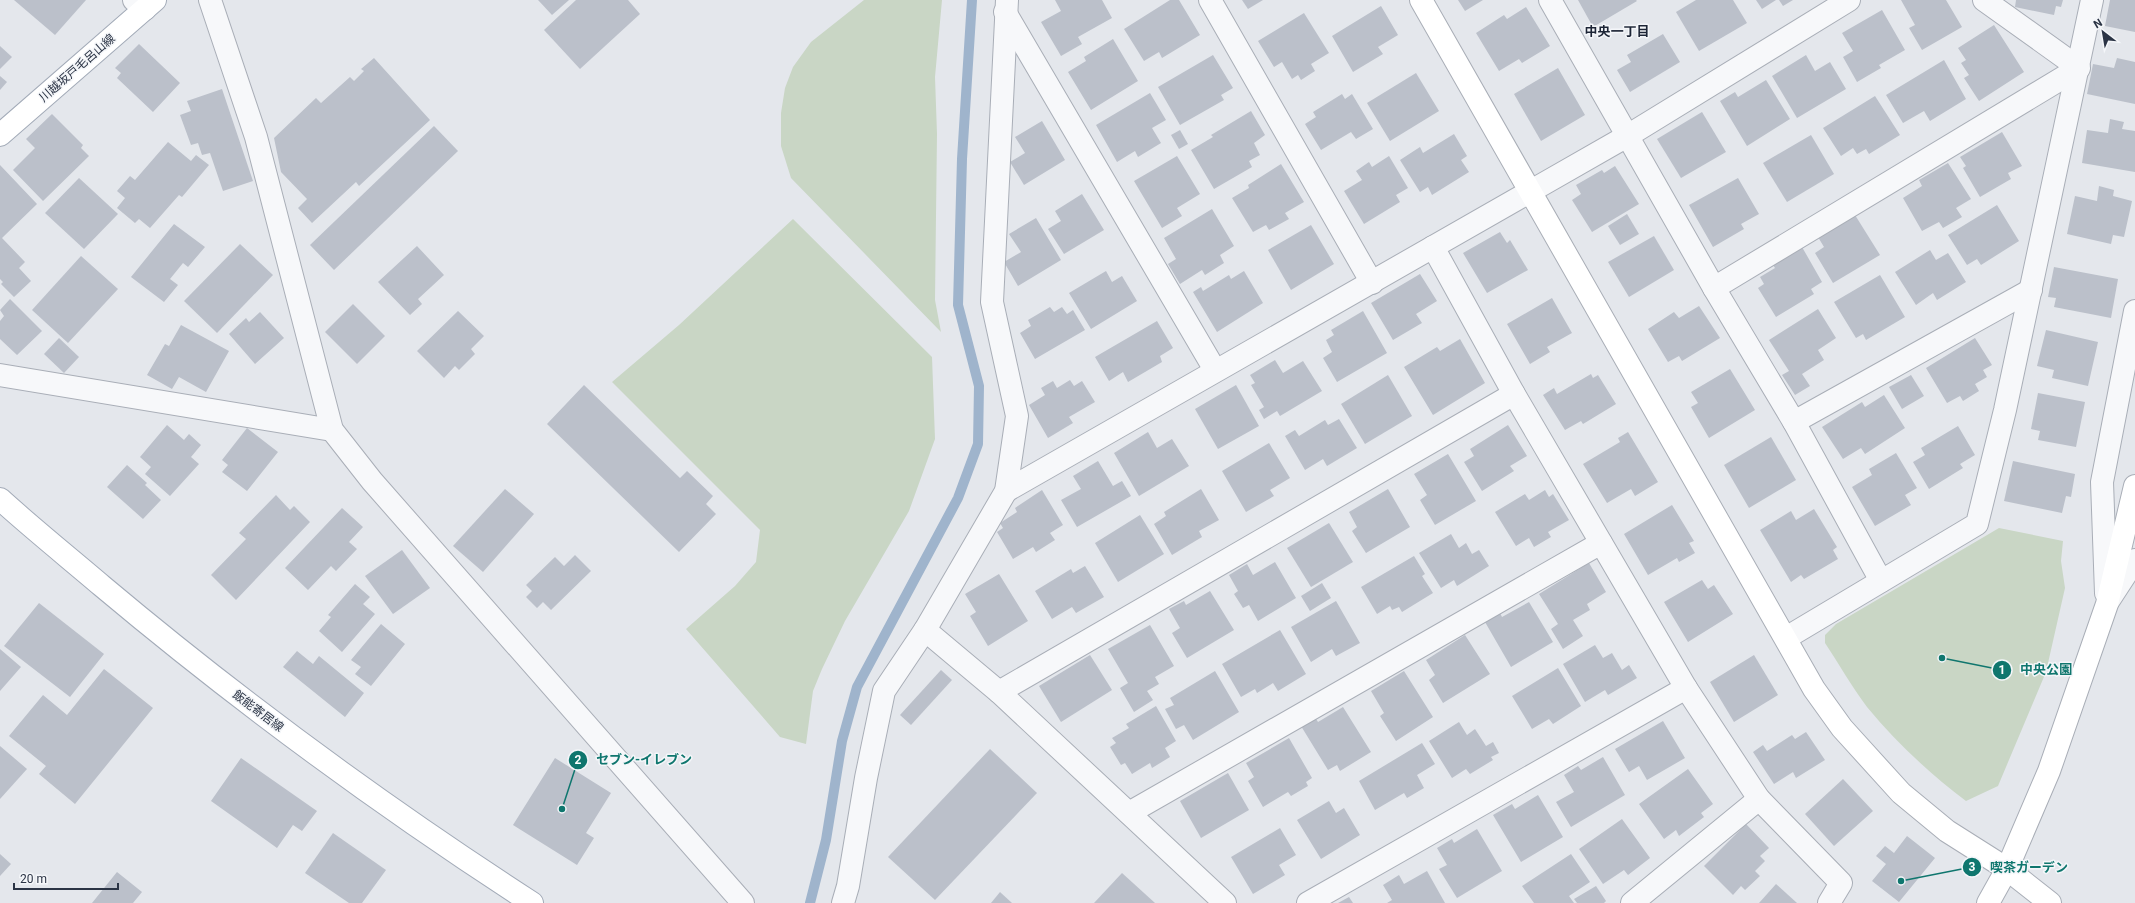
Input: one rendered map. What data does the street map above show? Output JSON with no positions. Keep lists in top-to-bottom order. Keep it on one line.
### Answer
{"streets":{"street":["川越坂戸毛呂山線","飯能寄居線"]},"districts":["中央一丁目"],"places":["中央公園","セブン-イレブン","喫茶ガーデン"],"scale_bar":"20 m","north":"top left"}
